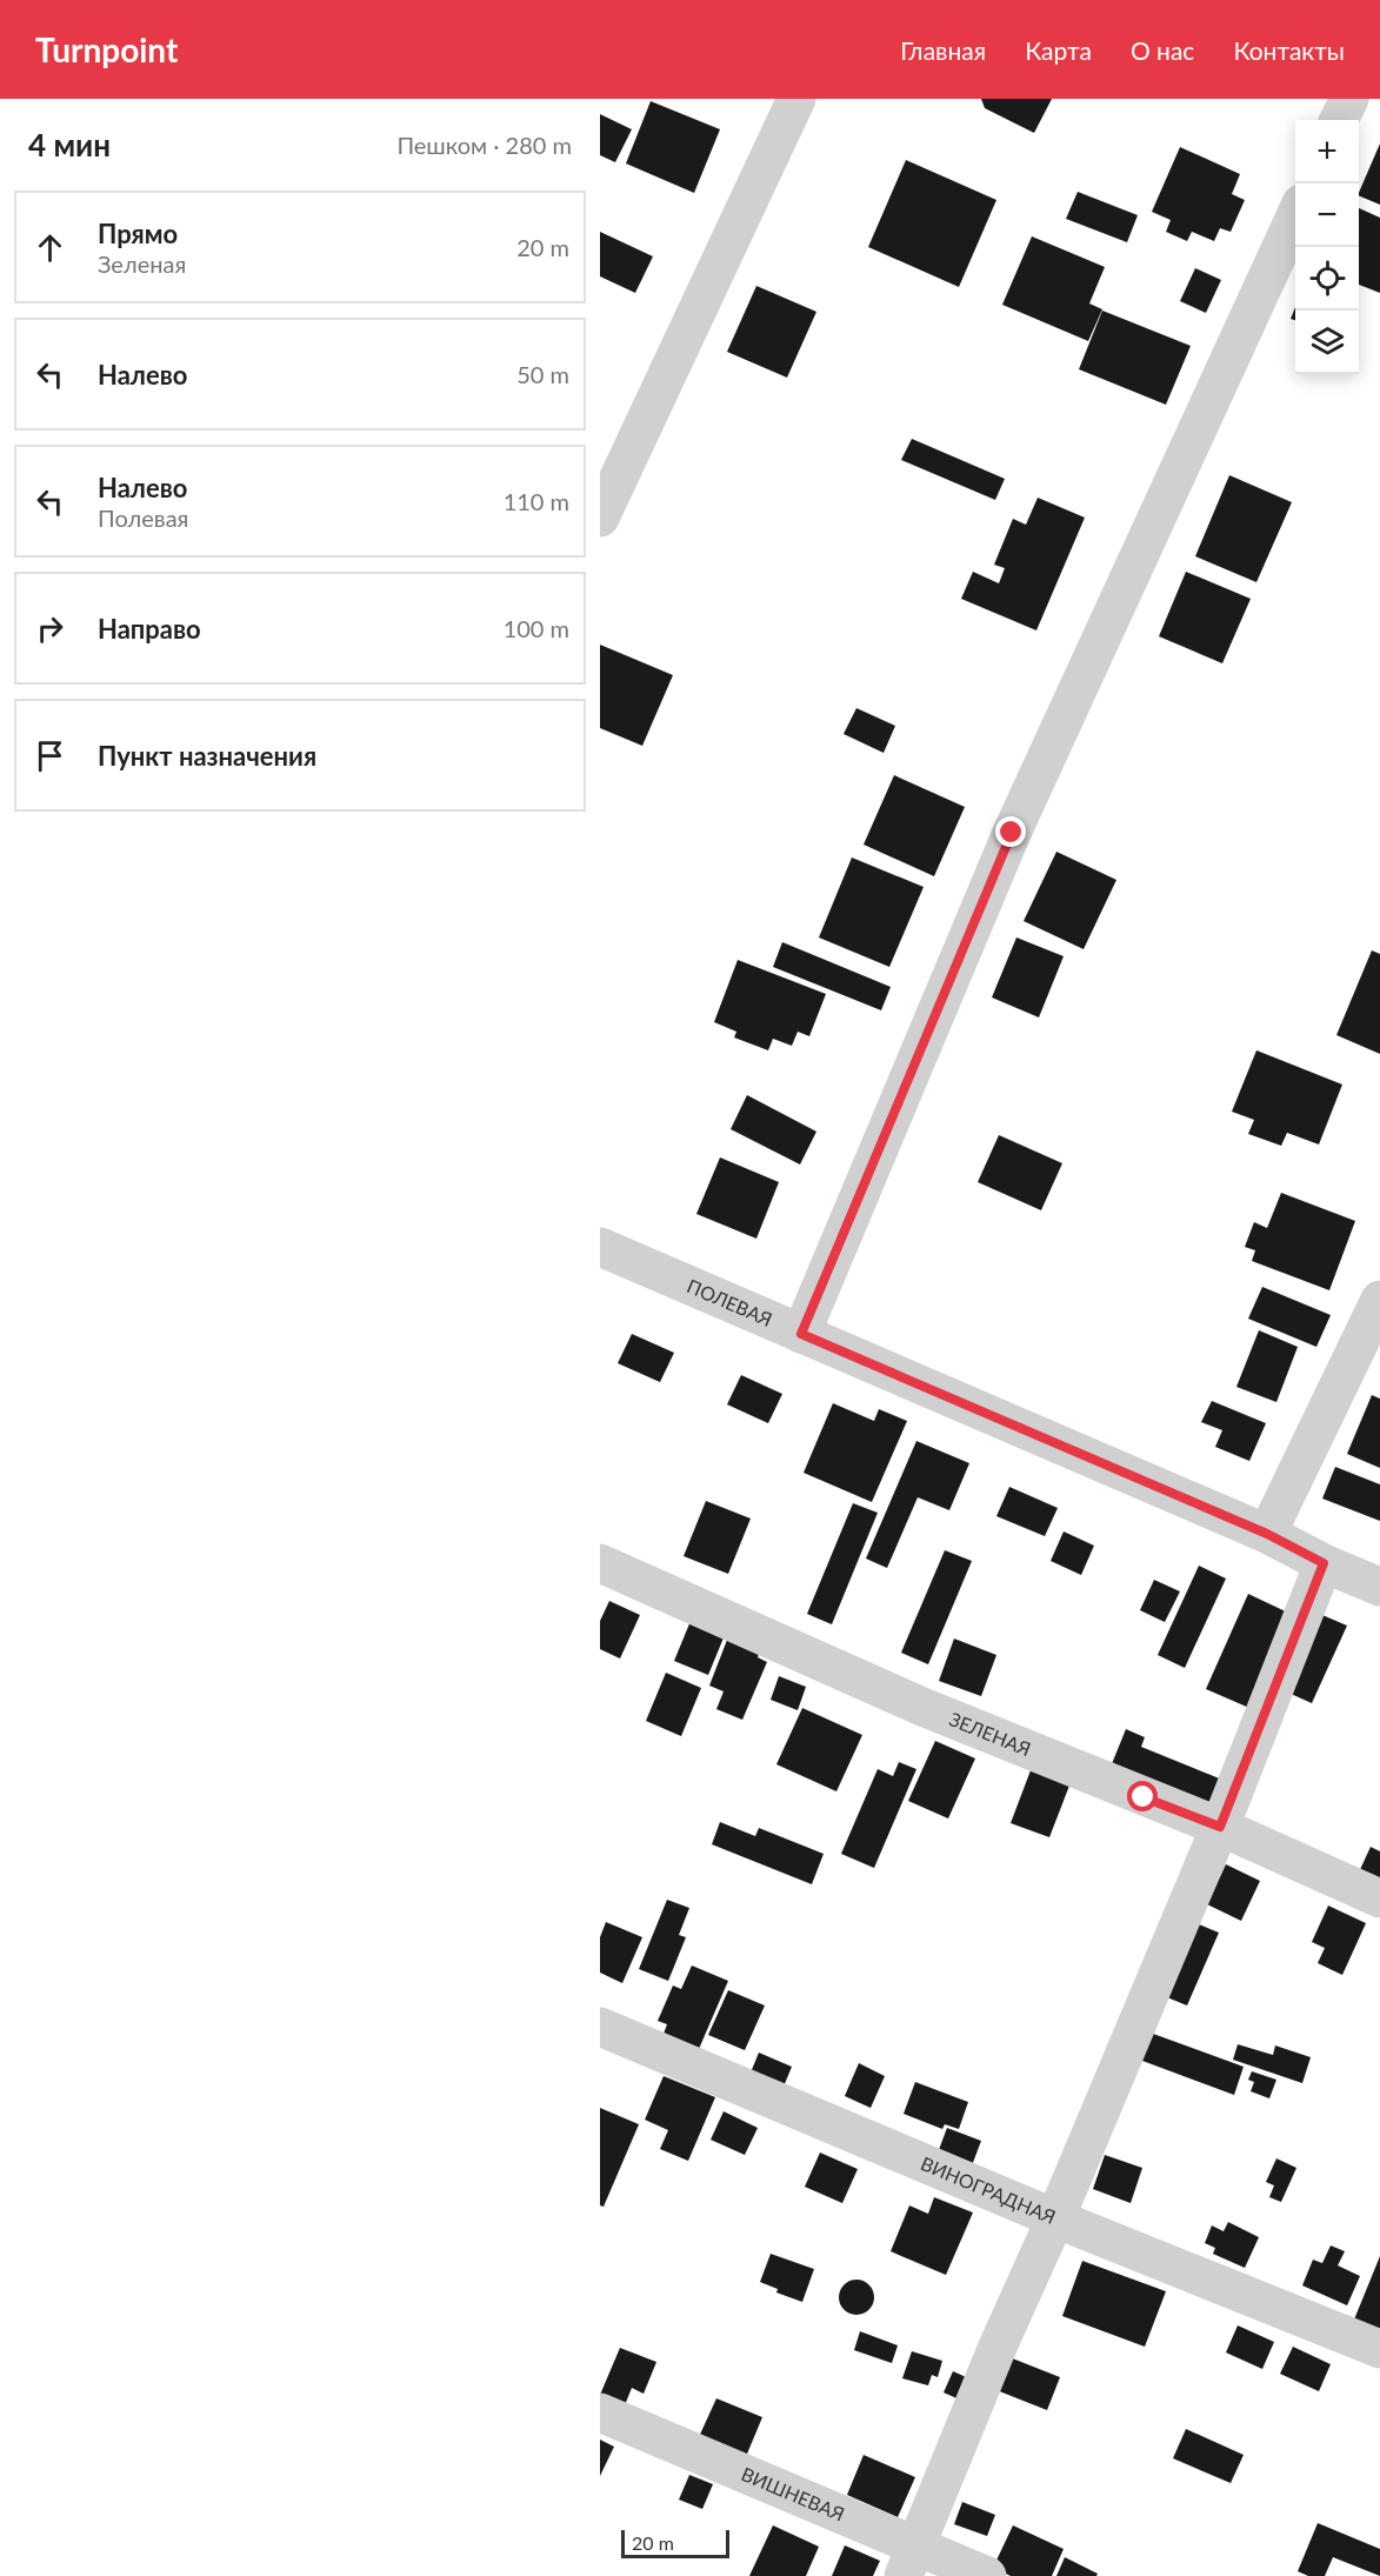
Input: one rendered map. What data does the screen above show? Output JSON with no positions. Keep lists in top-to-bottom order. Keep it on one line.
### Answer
{"streets":{"street":["ПОЛЕВАЯ","ЗЕЛЕНАЯ","ВИНОГРАДНАЯ","ВИШНЕВАЯ"]},"scale_bar":"20 m","page":{"header":"Turnpoint","nav":["Главная","Карта","О нас","Контакты"],"heading":["4 мин","Пешком · 280 m"],"map_buttons":["+","−"],"list":[["Прямо","Зеленая","20 m"],["Налево","50 m"],["Налево","Полевая","110 m"],["Направо","100 m"],"Пункт назначения"],"scale":"20 m"}}
